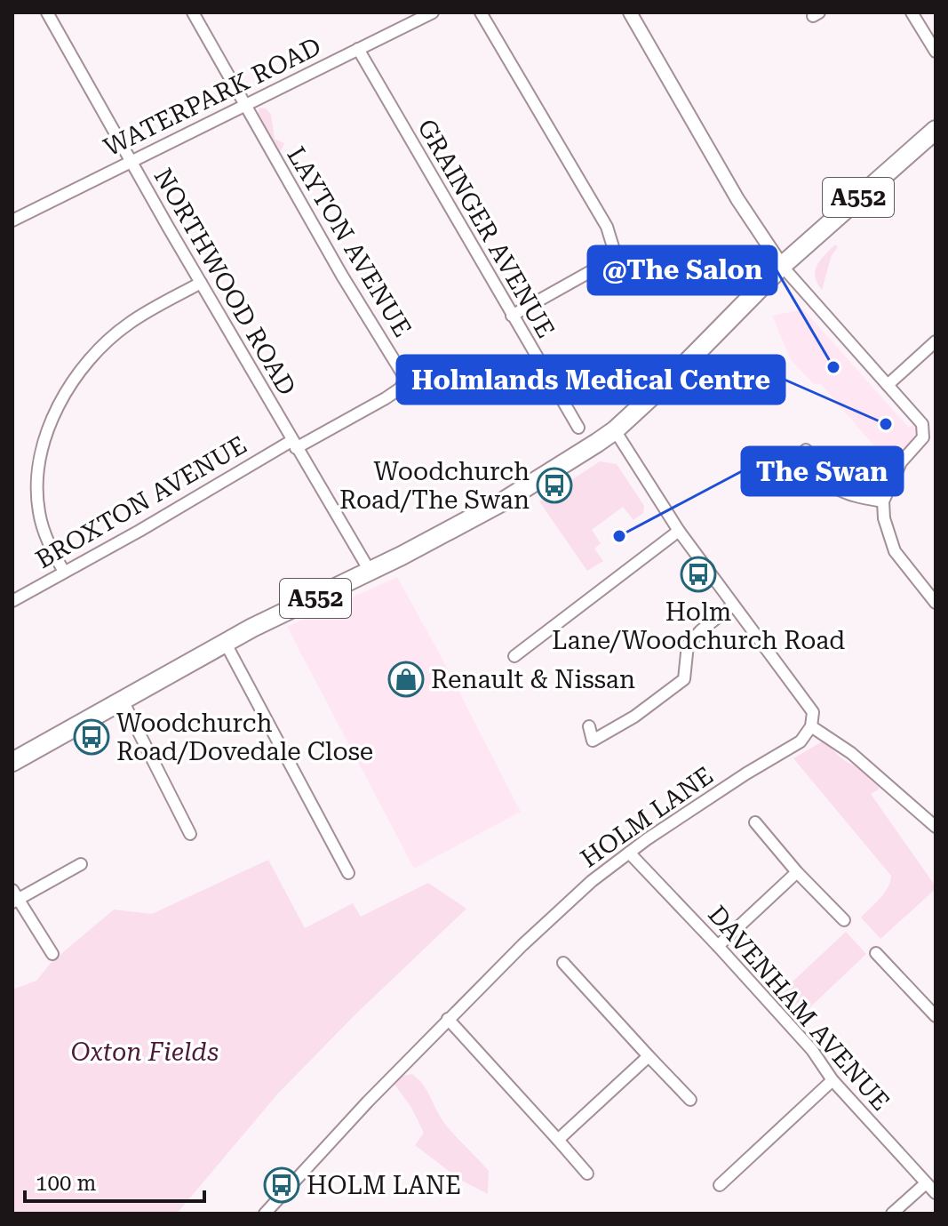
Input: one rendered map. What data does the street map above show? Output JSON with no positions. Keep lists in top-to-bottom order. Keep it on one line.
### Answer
{"streets":{"highway":["A552"],"street":["WATERPARK ROAD","GRAINGER AVENUE","LAYTON AVENUE","NORTHWOOD ROAD","BROXTON AVENUE","HOLM LANE","DAVENHAM AVENUE"]},"crossings":[["WATERPARK ROAD","GRAINGER AVENUE"],["WATERPARK ROAD","LAYTON AVENUE"],["WATERPARK ROAD","NORTHWOOD ROAD"],["A552","NORTHWOOD ROAD"],["LAYTON AVENUE","NORTHWOOD ROAD"],["LAYTON AVENUE","BROXTON AVENUE"],["NORTHWOOD ROAD","BROXTON AVENUE"],["HOLM LANE","DAVENHAM AVENUE"]],"parks":["Oxton Fields"],"places":{"other":["@The Salon","Holmlands Medical Centre","The Swan"],"bus stop":["Woodchurch Road/The Swan","Holm Lane/Woodchurch Road","Woodchurch Road/Dovedale Close","HOLM LANE"],"shop":["Renault & Nissan"]},"scale_bar":"100 m"}
